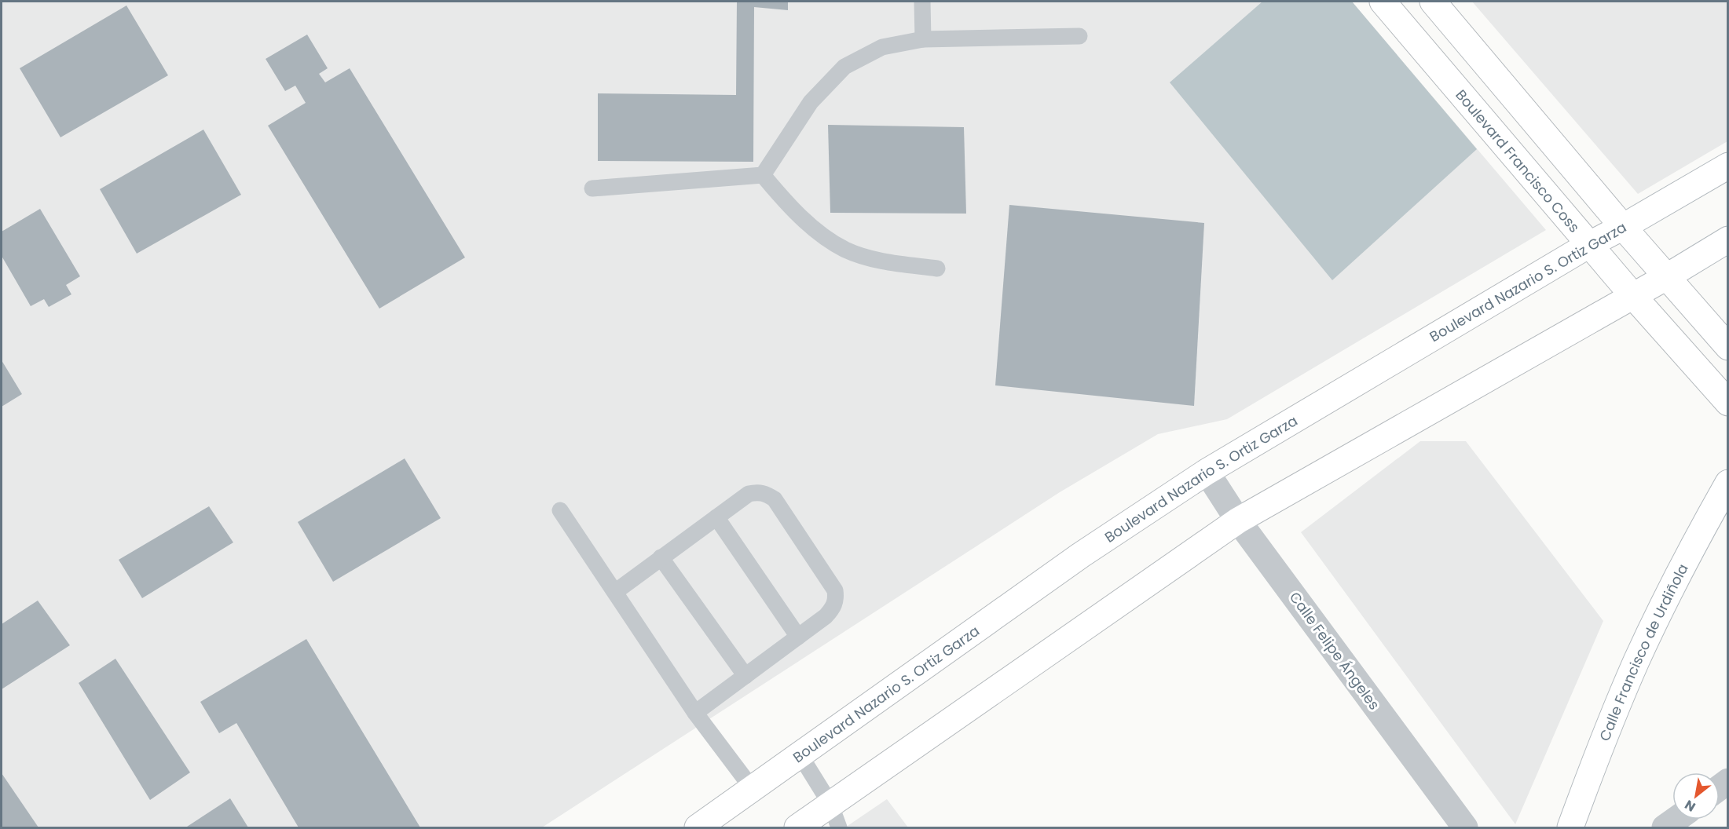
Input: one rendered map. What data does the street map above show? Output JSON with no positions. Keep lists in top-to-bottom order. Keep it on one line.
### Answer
{"streets":{"main road":["Boulevard Francisco Coss","Boulevard Nazario S. Ortiz Garza","Calle Francisco de Urdiñola"],"street":["Calle Felipe Ángeles"]},"crossings":[["Boulevard Francisco Coss","Boulevard Nazario S. Ortiz Garza"],["Boulevard Nazario S. Ortiz Garza","Calle Felipe Ángeles"]],"north":"bottom left"}
